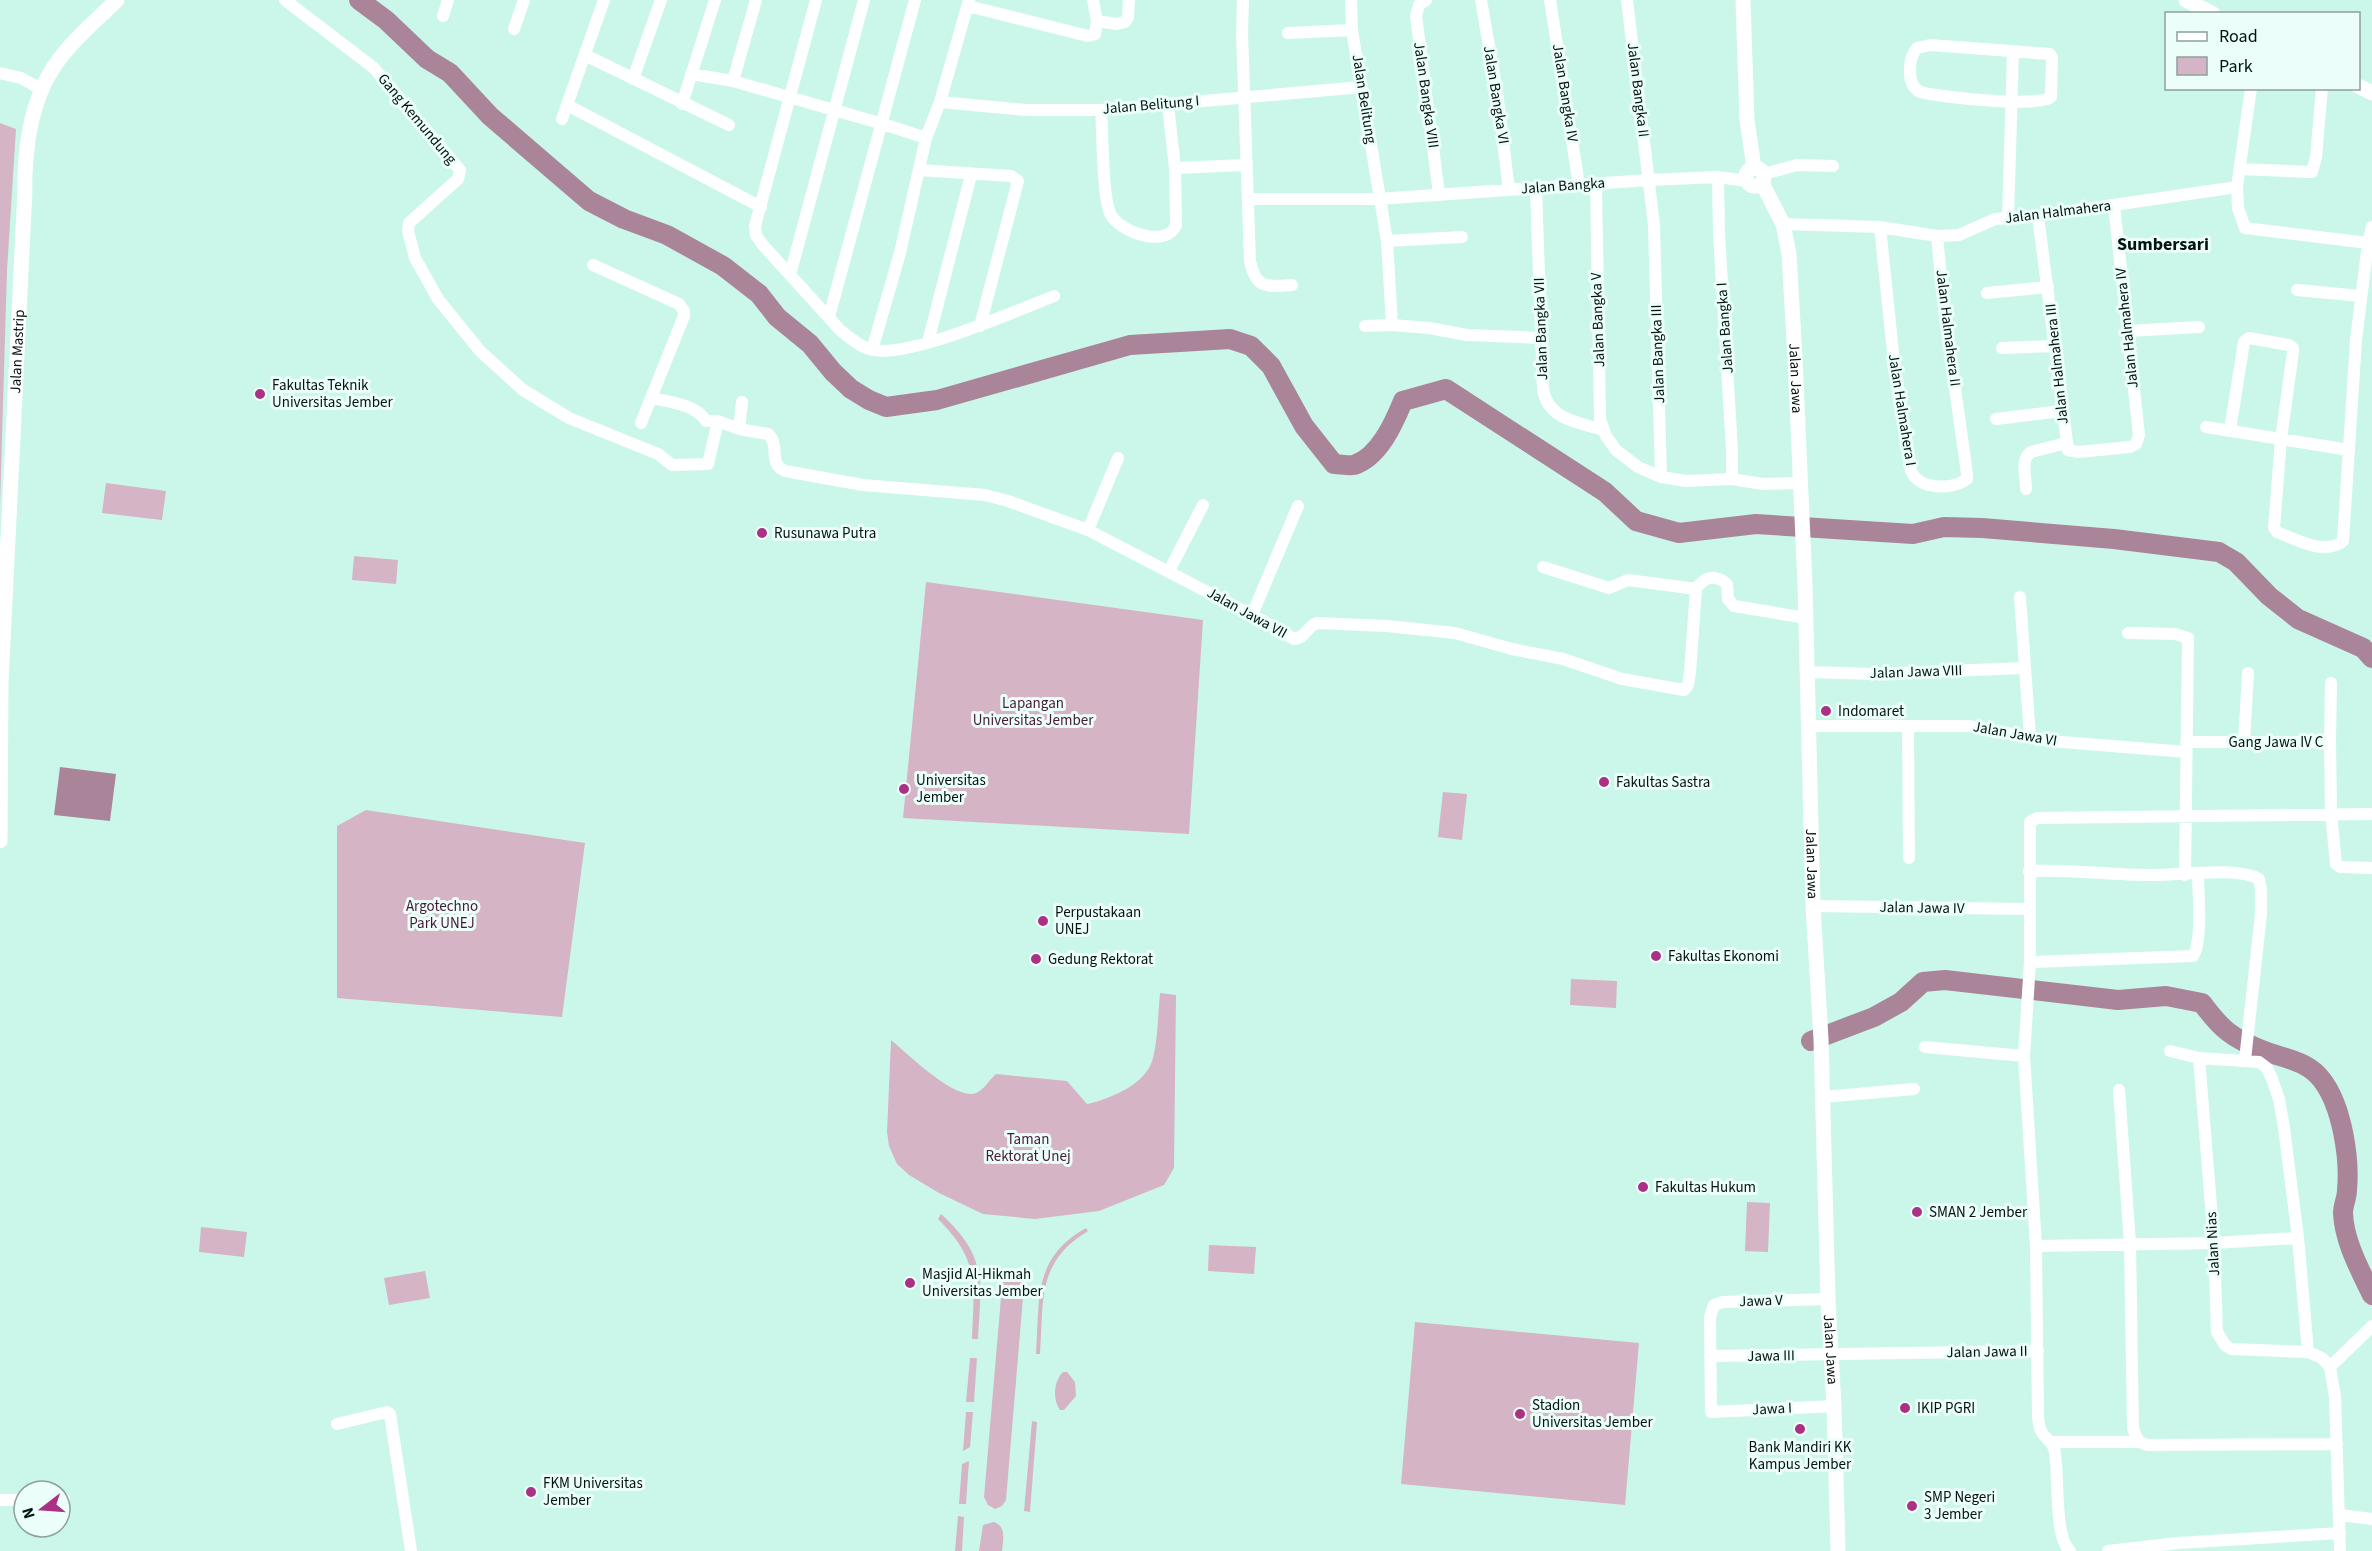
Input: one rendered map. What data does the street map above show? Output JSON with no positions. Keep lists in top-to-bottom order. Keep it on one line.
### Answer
{"streets":{"main road":["Jalan Mastrip","Jalan Jawa"],"street":["Jalan Bangka II","Jalan Bangka IV","Jalan Bangka VIII","Jalan Bangka VI","Jalan Belitung","Jalan Belitung I","Gang Kemundung","Jalan Bangka","Jalan Halmahera","Jalan Bangka V","Jalan Bangka I","Jalan Halmahera II","Jalan Halmahera IV","Jalan Bangka VII","Jalan Bangka III","Jalan Halmahera III","Jalan Halmahera I","Jalan Jawa VII","Jalan Jawa VIII","Jalan Jawa VI","Gang Jawa IV C","Jalan Jawa IV","Jalan Nias","Jawa V","Jalan Jawa II","Jawa III","Jawa I"]},"crossings":[["Jalan Bangka II","Jalan Bangka"],["Jalan Bangka II","Jalan Bangka III"],["Jalan Bangka IV","Jalan Bangka"],["Jalan Bangka VIII","Jalan Bangka"],["Jalan Bangka VI","Jalan Bangka"],["Jalan Belitung","Jalan Belitung I"],["Jalan Belitung","Jalan Bangka"],["Gang Kemundung","Jalan Jawa VII"],["Jalan Bangka","Jalan Bangka V"],["Jalan Bangka","Jalan Bangka I"],["Jalan Bangka","Jalan Bangka VII"],["Jalan Bangka","Jalan Bangka III"],["Jalan Bangka","Jalan Jawa"],["Jalan Halmahera","Jalan Halmahera II"],["Jalan Halmahera","Jalan Halmahera IV"],["Jalan Halmahera","Jalan Halmahera III"],["Jalan Halmahera","Jalan Jawa"],["Jalan Halmahera","Jalan Halmahera I"],["Jalan Bangka V","Jalan Bangka VII"],["Jalan Bangka V","Jalan Bangka III"],["Jalan Halmahera II","Jalan Halmahera I"],["Jalan Halmahera IV","Jalan Halmahera III"],["Jalan Jawa","Jalan Jawa VIII"],["Jalan Jawa","Jalan Jawa VI"],["Jalan Jawa","Jalan Jawa IV"],["Jalan Jawa","Jawa V"],["Jalan Jawa","Jalan Jawa II"],["Jalan Jawa","Jawa III"],["Jalan Jawa","Jawa I"],["Jalan Jawa VI","Gang Jawa IV C"],["Jalan Jawa IV","Jalan Jawa II"],["Jawa V","Jawa III"],["Jawa V","Jawa I"],["Jalan Jawa II","Jawa III"],["Jawa III","Jawa I"]],"districts":["Sumbersari"],"parks":["Lapangan Universitas Jember","Argotechno Park UNEJ","Taman Rektorat Unej"],"places":["Fakultas Teknik Universitas Jember","Rusunawa Putra","Indomaret","Fakultas Sastra","Universitas Jember","Perpustakaan UNEJ","Fakultas Ekonomi","Gedung Rektorat","Fakultas Hukum","SMAN 2 Jember","Masjid Al-Hikmah Universitas Jember","IKIP PGRI","Stadion Universitas Jember","Bank Mandiri KK Kampus Jember","FKM Universitas Jember","SMP Negeri 3 Jember"],"legend":["Road","Park"],"north":"left"}
